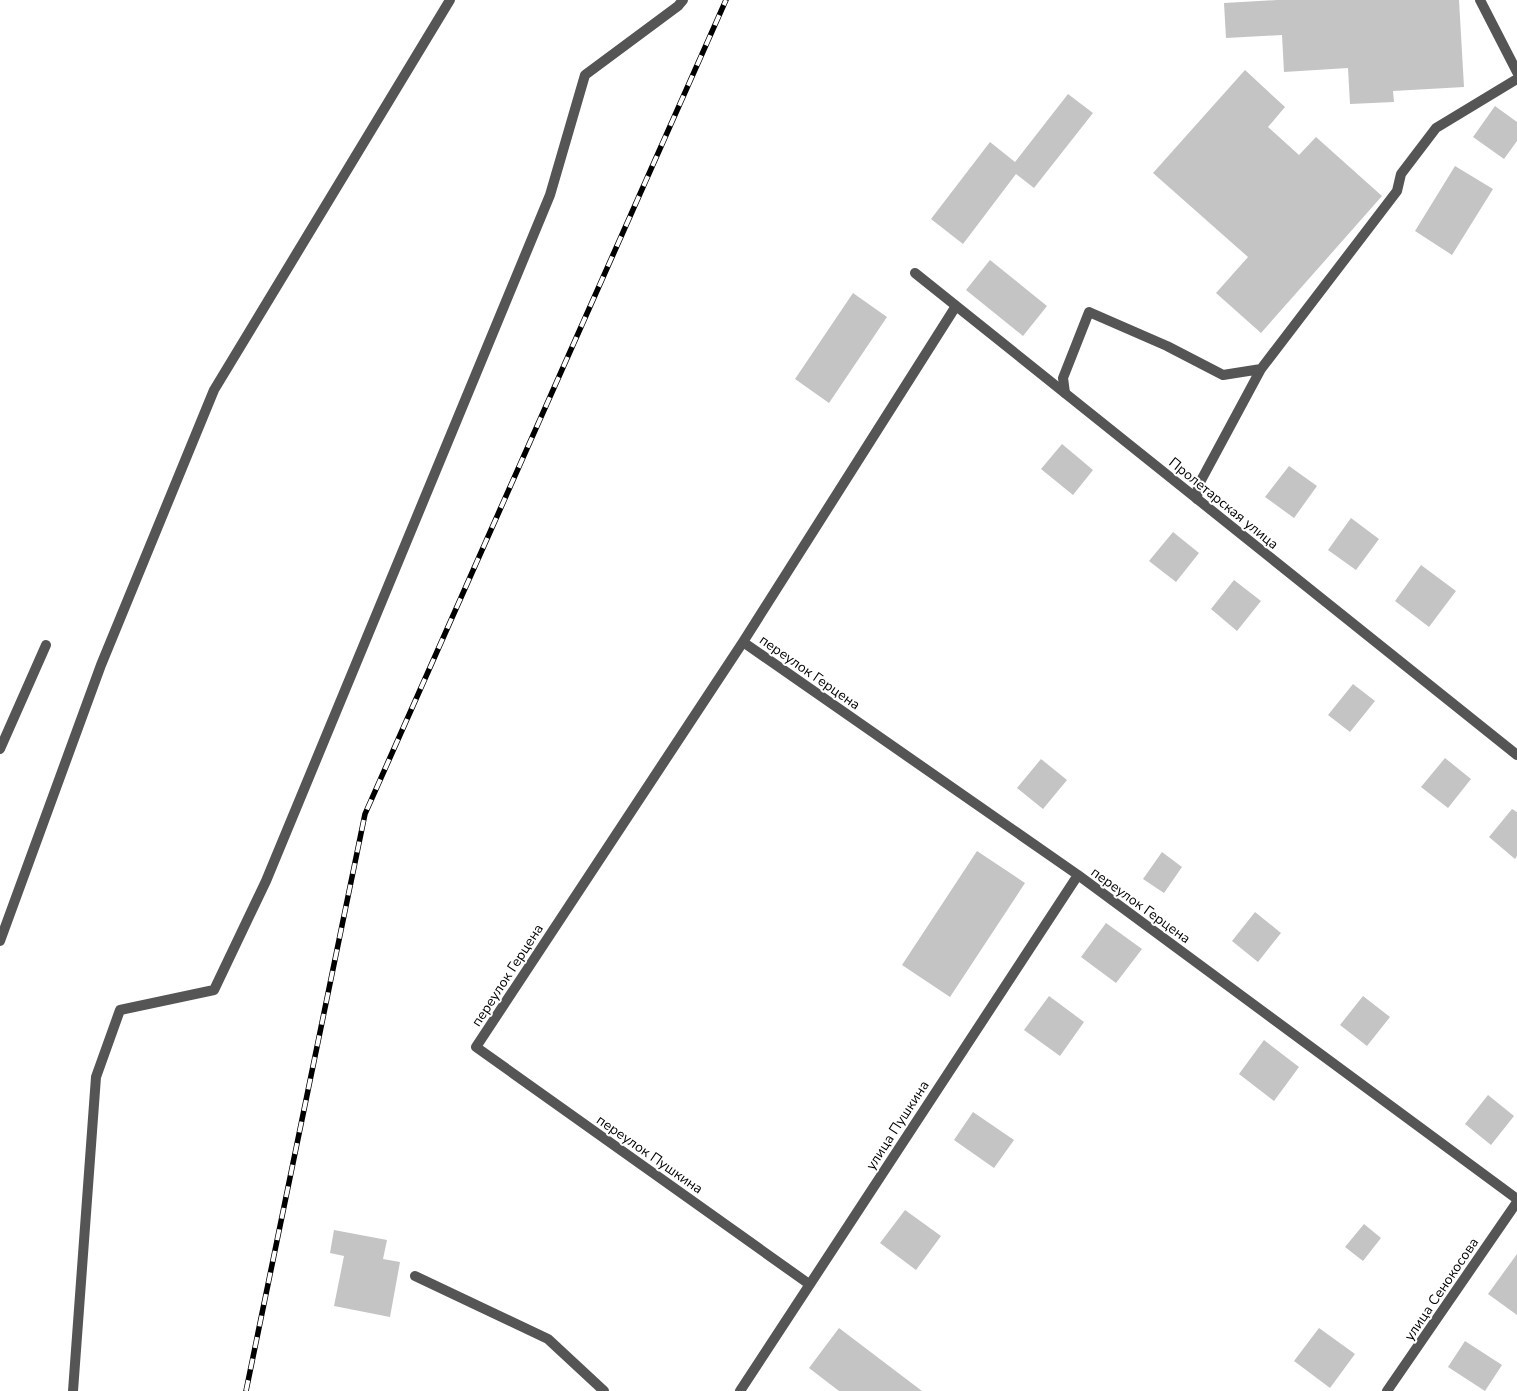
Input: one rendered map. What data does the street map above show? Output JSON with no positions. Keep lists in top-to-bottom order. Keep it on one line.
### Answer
{"streets":{"street":["Пролетарская улица","переулок Герцена","улица Пушкина","переулок Пушкина","улица Сенокосова"]},"crossings":[["Пролетарская улица","переулок Герцена"],["переулок Герцена","улица Пушкина"],["переулок Герцена","переулок Пушкина"],["переулок Герцена","улица Сенокосова"],["улица Пушкина","переулок Пушкина"]]}
